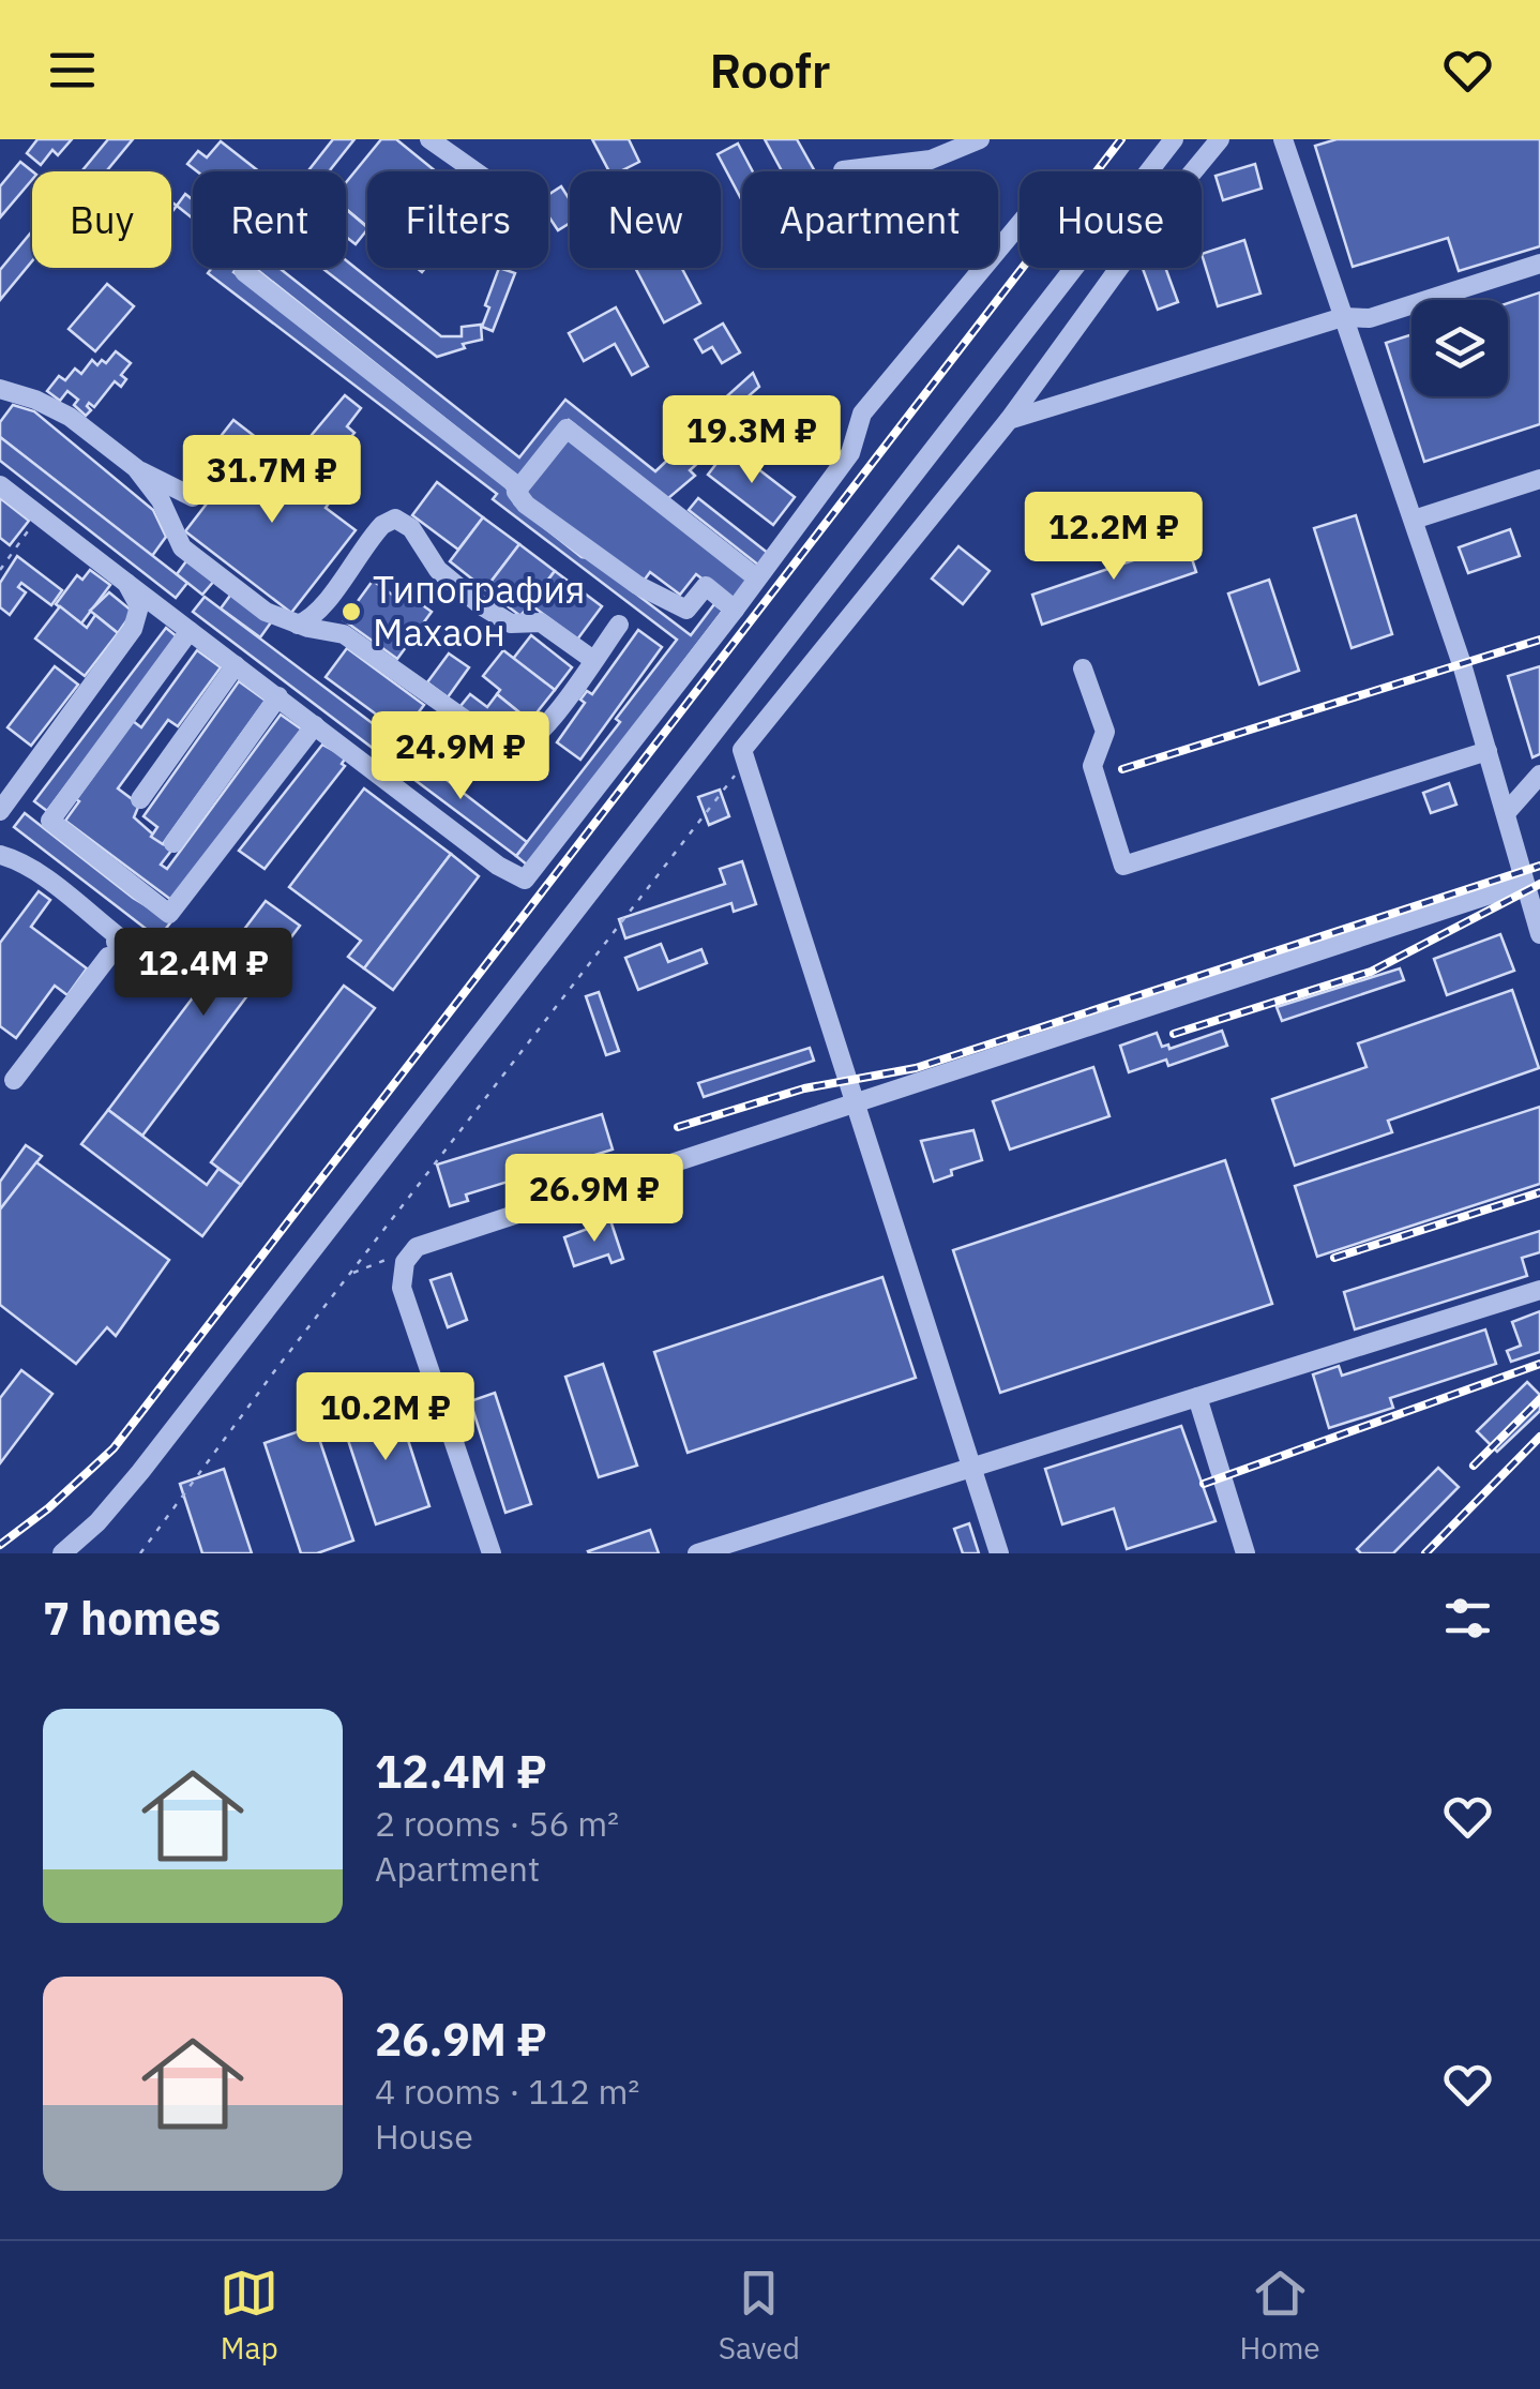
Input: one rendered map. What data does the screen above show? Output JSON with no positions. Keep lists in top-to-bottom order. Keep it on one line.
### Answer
{"places":["Типография Махаон"],"page":{"header":"Roofr","chip":["Buy","Rent","Filters","New","Apartment","House"],"price":["19.3M ₽","31.7M ₽","12.2M ₽","24.9M ₽","12.4M ₽","26.9M ₽","10.2M ₽"],"heading":"7 homes","list":[{"name":"12.4M ₽","note":"2 rooms · 56 m² · Apartment"},{"name":"26.9M ₽","note":"4 rooms · 112 m² · House"}],"tabs":["Map","Saved","Home"]}}
